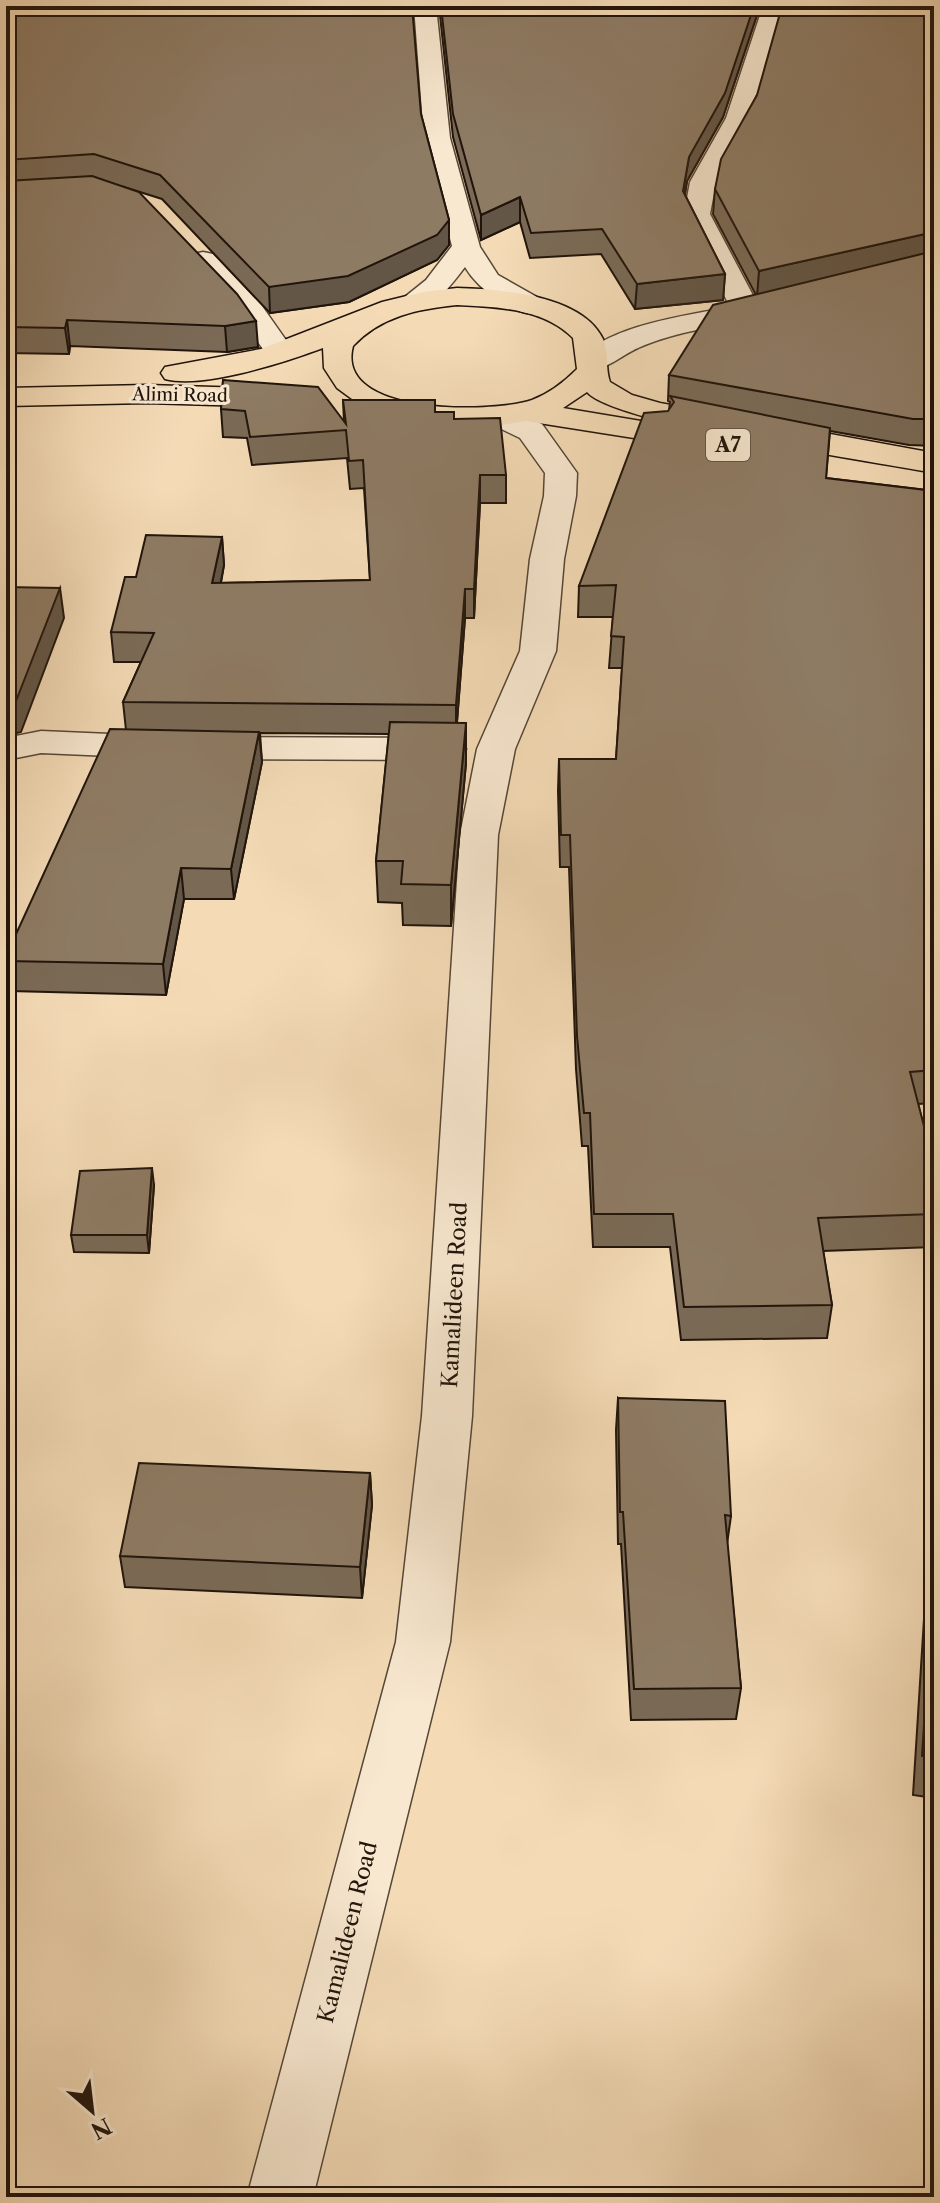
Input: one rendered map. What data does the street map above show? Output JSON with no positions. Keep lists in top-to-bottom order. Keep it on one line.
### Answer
{"streets":{"highway":["Alimi Road","A7"],"street":["Kamalideen Road"]},"crossings":[["A7","Kamalideen Road"]],"north":"bottom right"}
